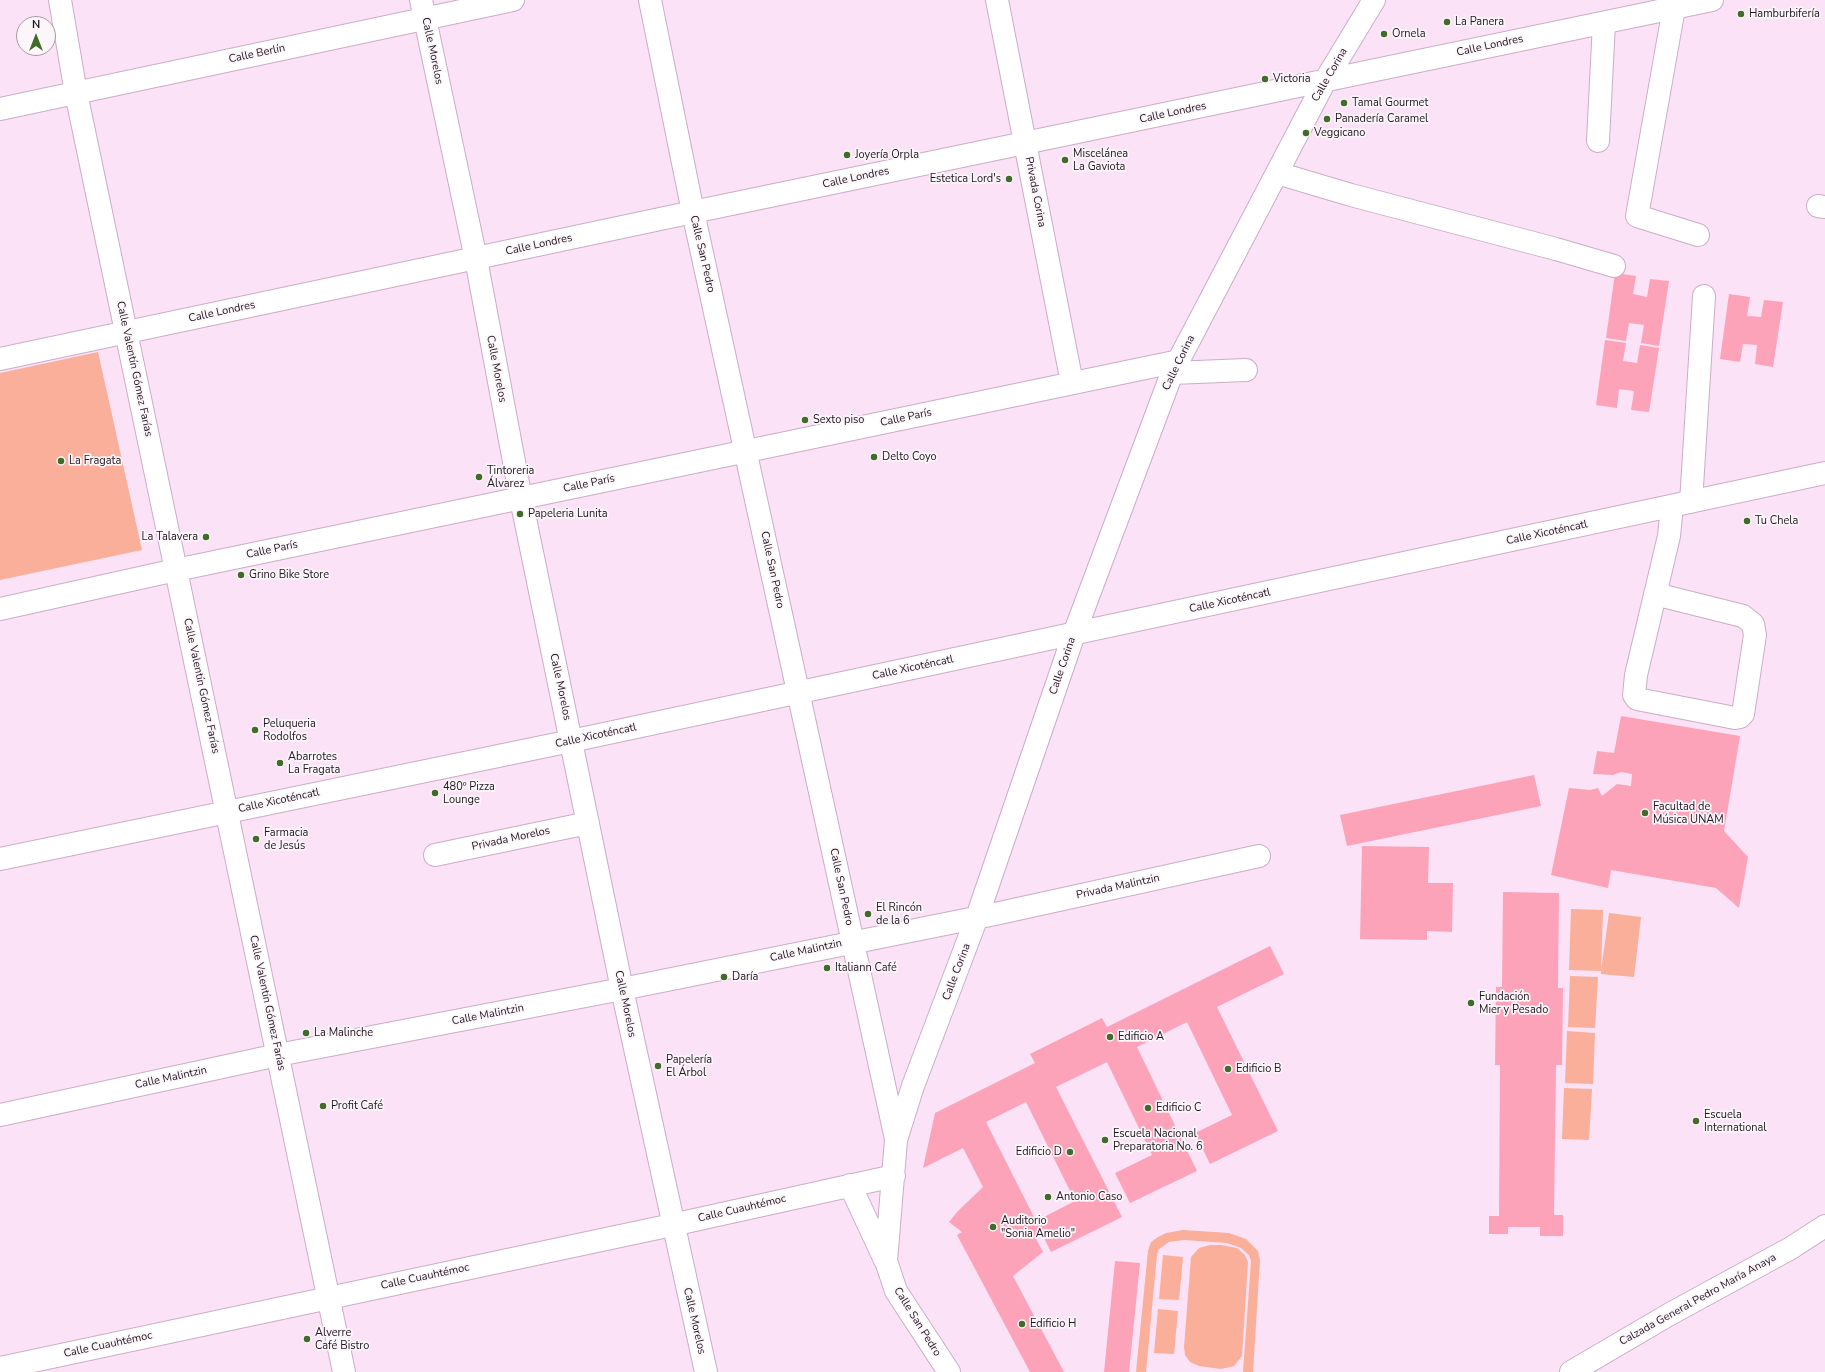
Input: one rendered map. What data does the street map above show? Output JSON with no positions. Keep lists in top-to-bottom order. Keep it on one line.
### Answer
{"streets":{"street":["Calle Londres","Calle Morelos","Calle Berlín","Calle Corina","Privada Corina","Calle San Pedro","Calle Valentín Gómez Farías","Calle París","Calle Xicoténcatl","Privada Morelos","Privada Malintzin","Calle Malintzin","Calle Cuauhtémoc","Calzada General Pedro María Anaya"]},"crossings":[["Calle Londres","Calle Morelos"],["Calle Londres","Calle Corina"],["Calle Londres","Privada Corina"],["Calle Londres","Calle San Pedro"],["Calle Londres","Calle Valentín Gómez Farías"],["Calle Morelos","Calle Berlín"],["Calle Morelos","Calle París"],["Calle Morelos","Calle Xicoténcatl"],["Calle Morelos","Privada Morelos"],["Calle Morelos","Calle Malintzin"],["Calle Morelos","Calle Cuauhtémoc"],["Calle Berlín","Calle Valentín Gómez Farías"],["Calle Corina","Calle San Pedro"],["Calle Corina","Calle París"],["Calle Corina","Calle Xicoténcatl"],["Calle Corina","Privada Malintzin"],["Calle Corina","Calle Malintzin"],["Calle Corina","Calle Cuauhtémoc"],["Privada Corina","Calle París"],["Calle San Pedro","Calle París"],["Calle San Pedro","Calle Xicoténcatl"],["Calle San Pedro","Calle Malintzin"],["Calle San Pedro","Calle Cuauhtémoc"],["Calle Valentín Gómez Farías","Calle París"],["Calle Valentín Gómez Farías","Calle Xicoténcatl"],["Calle Valentín Gómez Farías","Calle Malintzin"],["Calle Valentín Gómez Farías","Calle Cuauhtémoc"],["Privada Malintzin","Calle Malintzin"]],"places":["Hamburbifería","La Panera","Ornela","Victoria","Tamal Gourmet","Panadería Caramel","Veggicano","Joyería Orpla","Miscelánea La Gaviota","Estetica Lord's","Sexto piso","Delto Coyo","La Fragata","Tintoreria Álvarez","Papeleria Lunita","Tu Chela","La Talavera","Grino Bike Store","Peluqueria Rodolfos","Abarrotes La Fragata","480º Pizza Lounge","Facultad de Música UNAM","Farmacia de Jesús","El Rincón de la 6","Italiann Café","Daría","Fundación Mier y Pesado","La Malinche","Edificio A","Papelería El Árbol","Edificio B","Profit Café","Edificio C","Escuela International","Escuela Nacional Preparatoria No. 6","Edificio D","Antonio Caso","Auditorio \"Sonia Amelio\"","Edificio H","Alverre Café Bistro"],"north":"top"}
